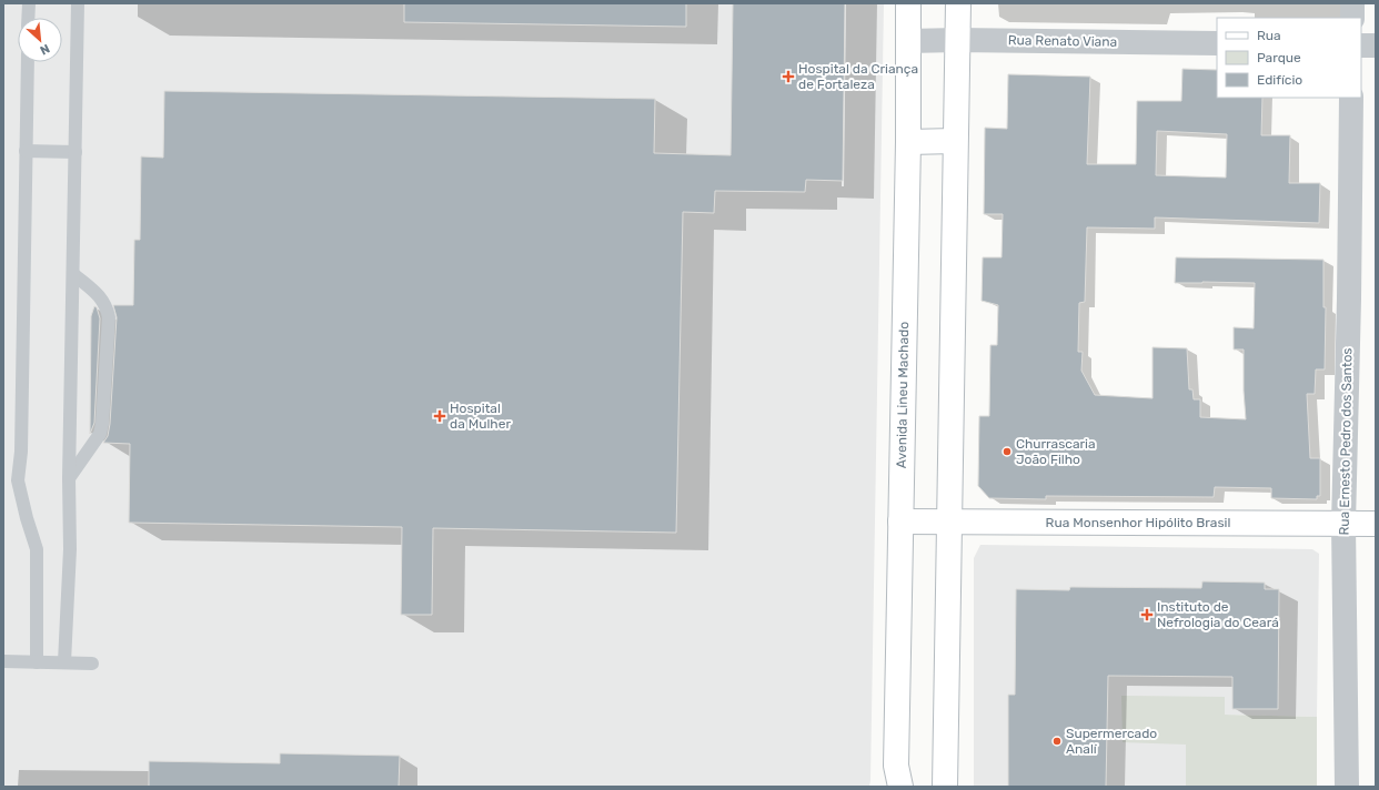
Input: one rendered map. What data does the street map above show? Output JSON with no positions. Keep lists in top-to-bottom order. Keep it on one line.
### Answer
{"streets":{"street":["Rua Renato Viana","Avenida Lineu Machado","Rua Ernesto Pedro dos Santos","Rua Monsenhor Hipólito Brasil"]},"crossings":[["Rua Renato Viana","Avenida Lineu Machado"],["Avenida Lineu Machado","Rua Monsenhor Hipólito Brasil"],["Rua Ernesto Pedro dos Santos","Rua Monsenhor Hipólito Brasil"]],"places":{"health":["Hospital da Criança de Fortaleza","Hospital da Mulher","Instituto de Nefrologia do Ceará"],"other":["Churrascaria João Filho","Supermercado Analí"]},"legend":["Rua","Parque","Edifício"],"north":"bottom right"}
